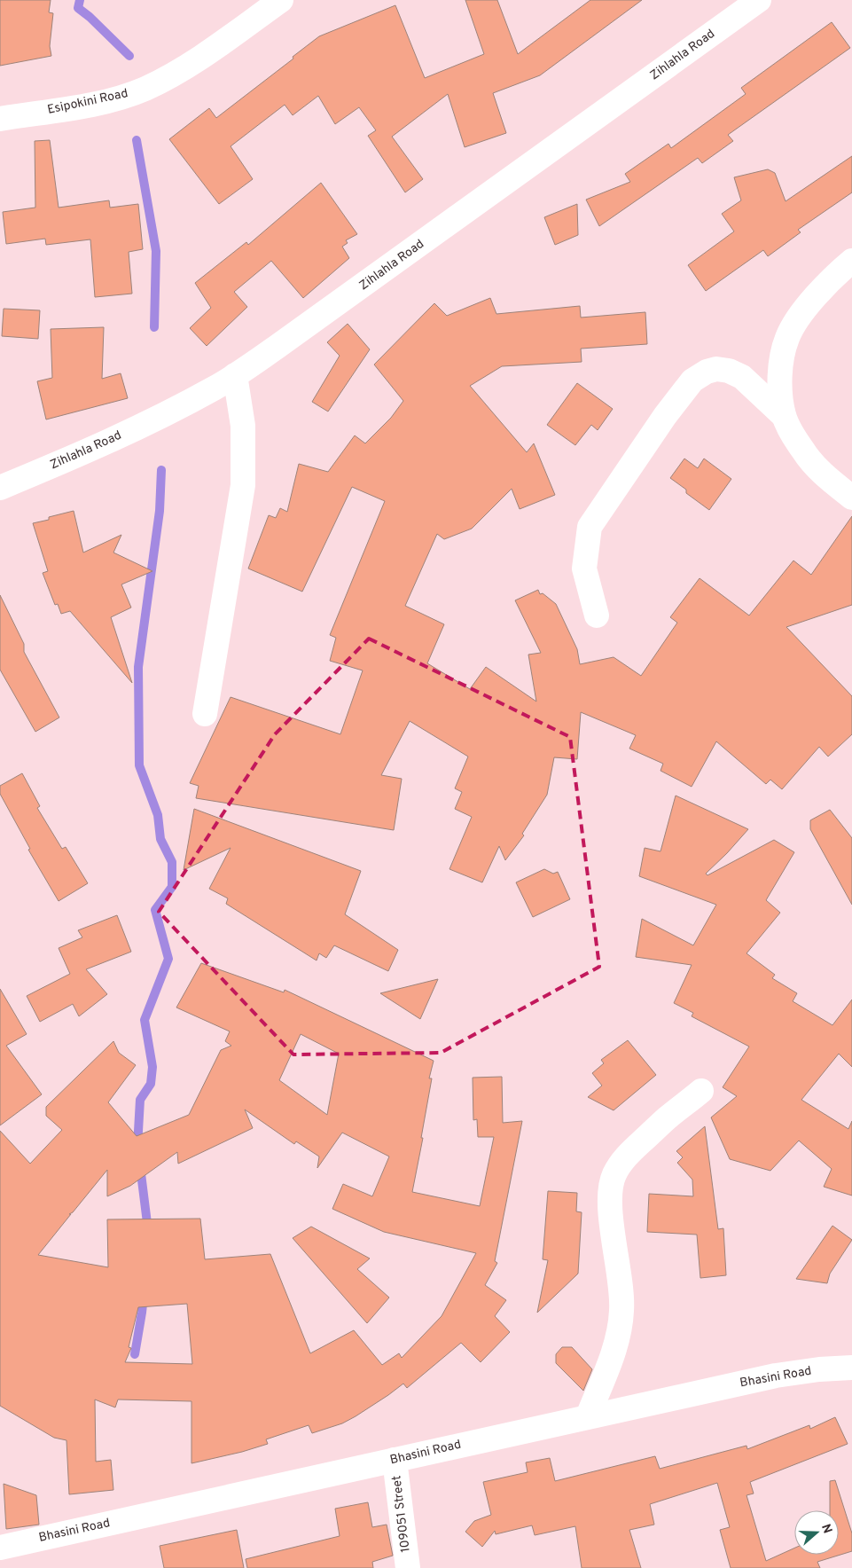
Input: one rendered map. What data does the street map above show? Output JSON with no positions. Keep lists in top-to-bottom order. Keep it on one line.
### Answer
{"streets":{"street":["Zihlahla Road","Esipokini Road","Bhasini Road","109051 Street"]},"crossings":[["Bhasini Road","109051 Street"]],"north":"right"}
